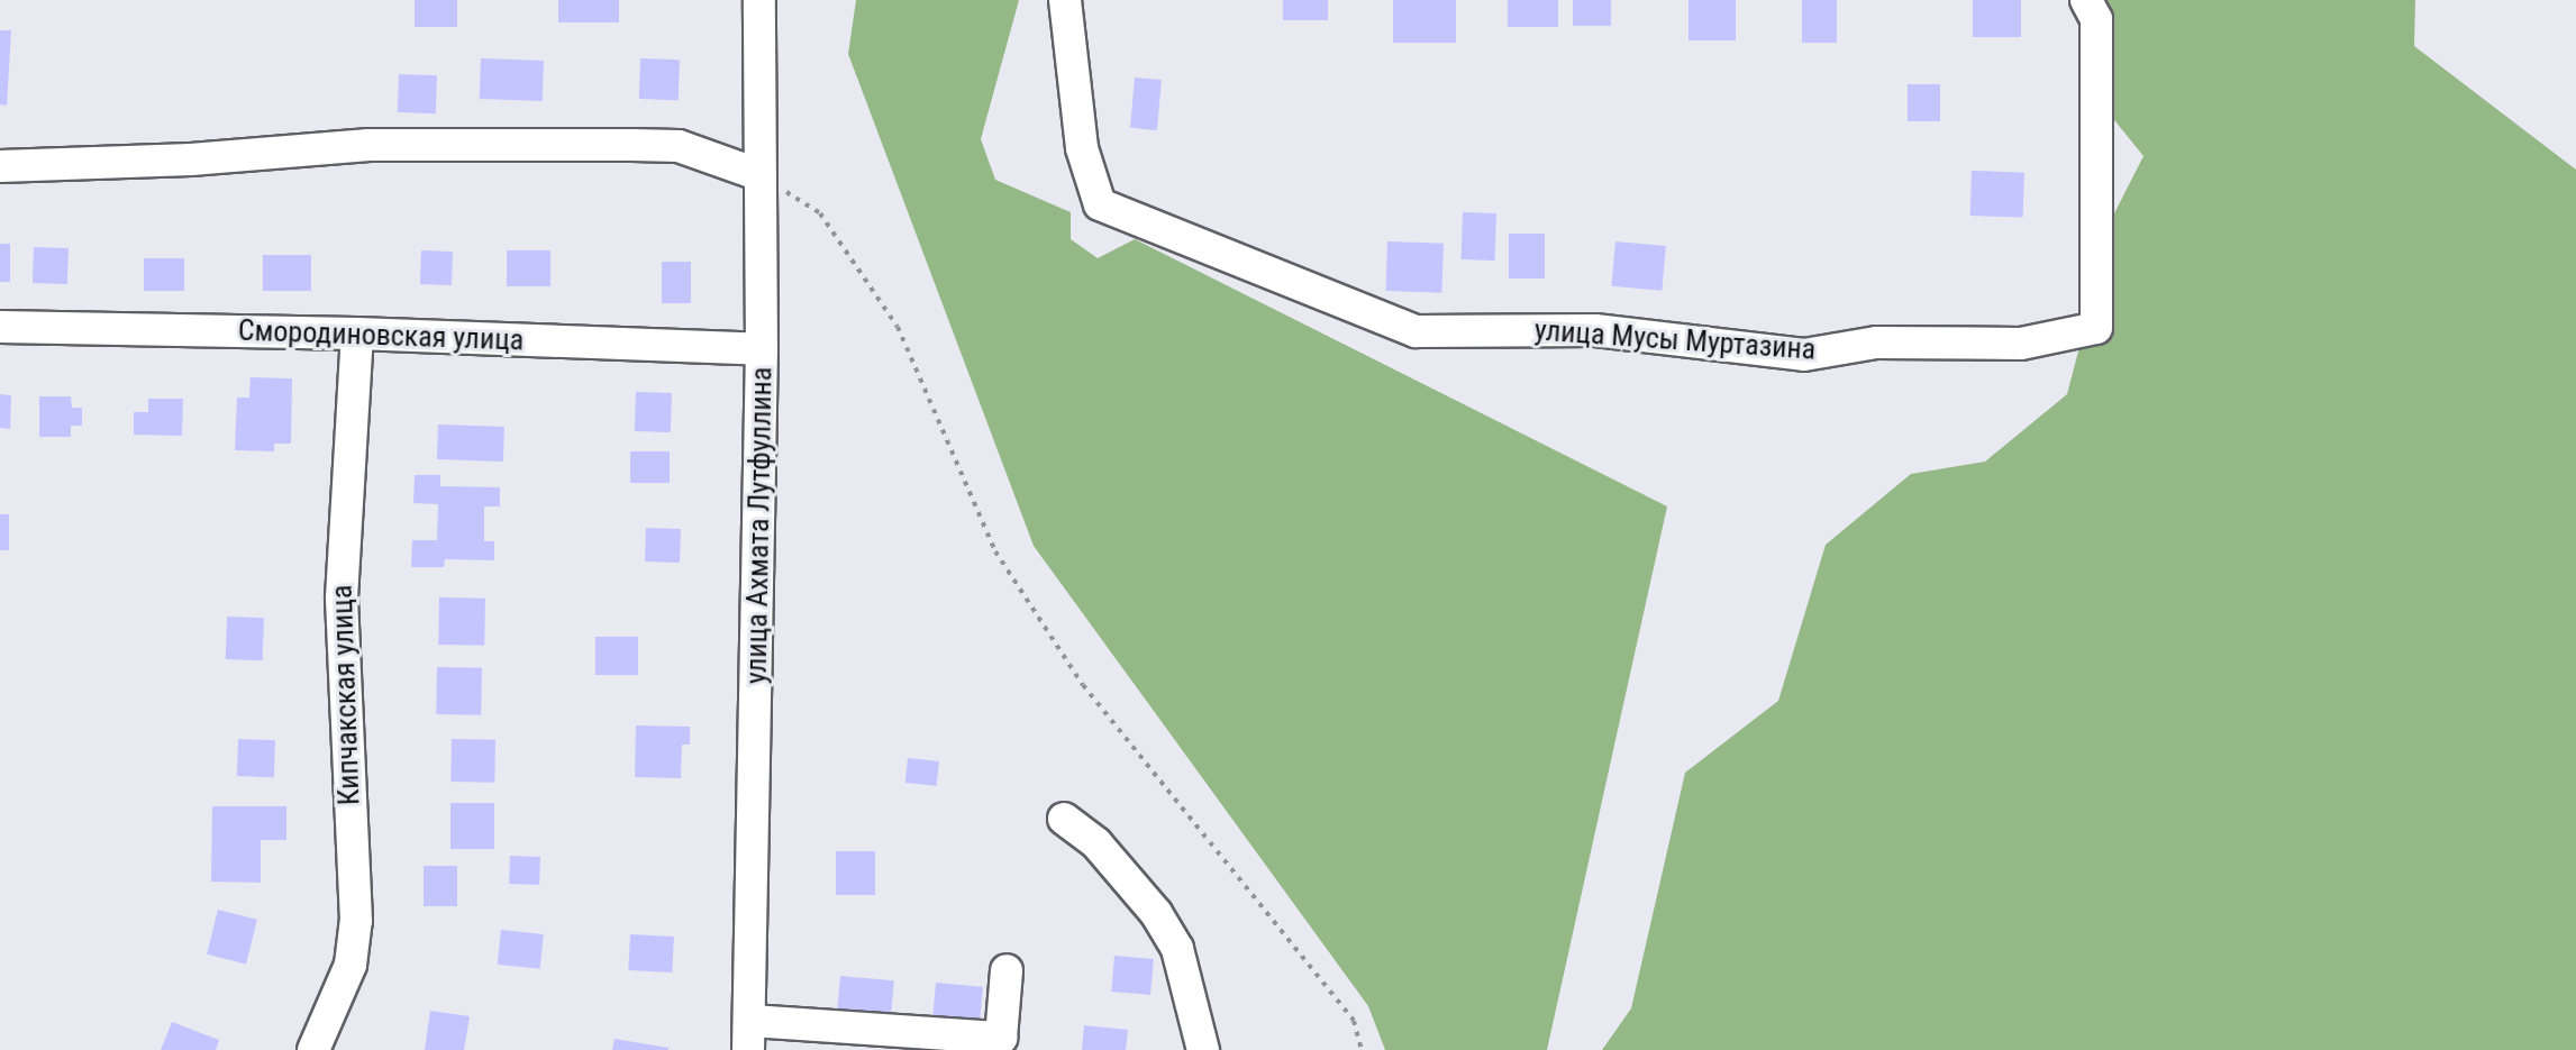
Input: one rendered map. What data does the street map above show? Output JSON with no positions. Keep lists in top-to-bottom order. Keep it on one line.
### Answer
{"streets":{"street":["Смородиновская улица","улица Мусы Муртазина","улица Ахмата Лутфуллина","Кипчакская улица"]},"crossings":[["Смородиновская улица","улица Ахмата Лутфуллина"],["Смородиновская улица","Кипчакская улица"]]}
